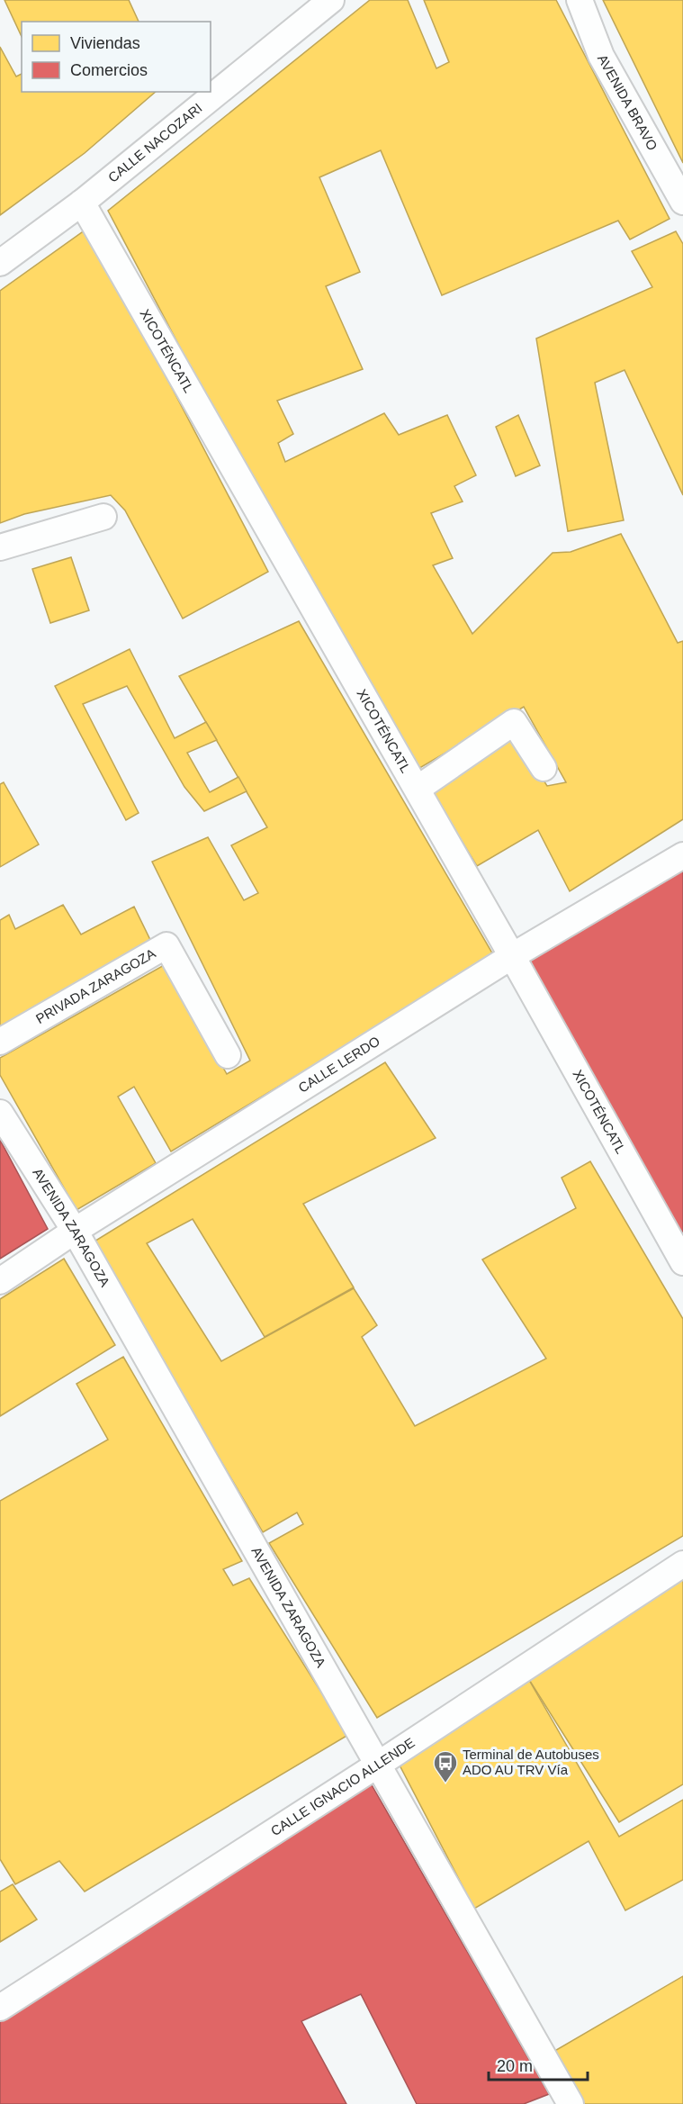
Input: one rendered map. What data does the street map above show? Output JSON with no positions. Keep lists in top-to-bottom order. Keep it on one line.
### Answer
{"streets":{"street":["AVENIDA BRAVO","CALLE NACOZARI","XICOTÉNCATL","PRIVADA ZARAGOZA","CALLE LERDO","AVENIDA ZARAGOZA","CALLE IGNACIO ALLENDE"]},"crossings":[["CALLE NACOZARI","XICOTÉNCATL"],["XICOTÉNCATL","CALLE LERDO"],["CALLE LERDO","AVENIDA ZARAGOZA"],["AVENIDA ZARAGOZA","CALLE IGNACIO ALLENDE"]],"places":{"bus stop":["Terminal de Autobuses ADO AU TRV Vía"]},"legend":["Viviendas","Comercios"],"scale_bar":"20 m"}
